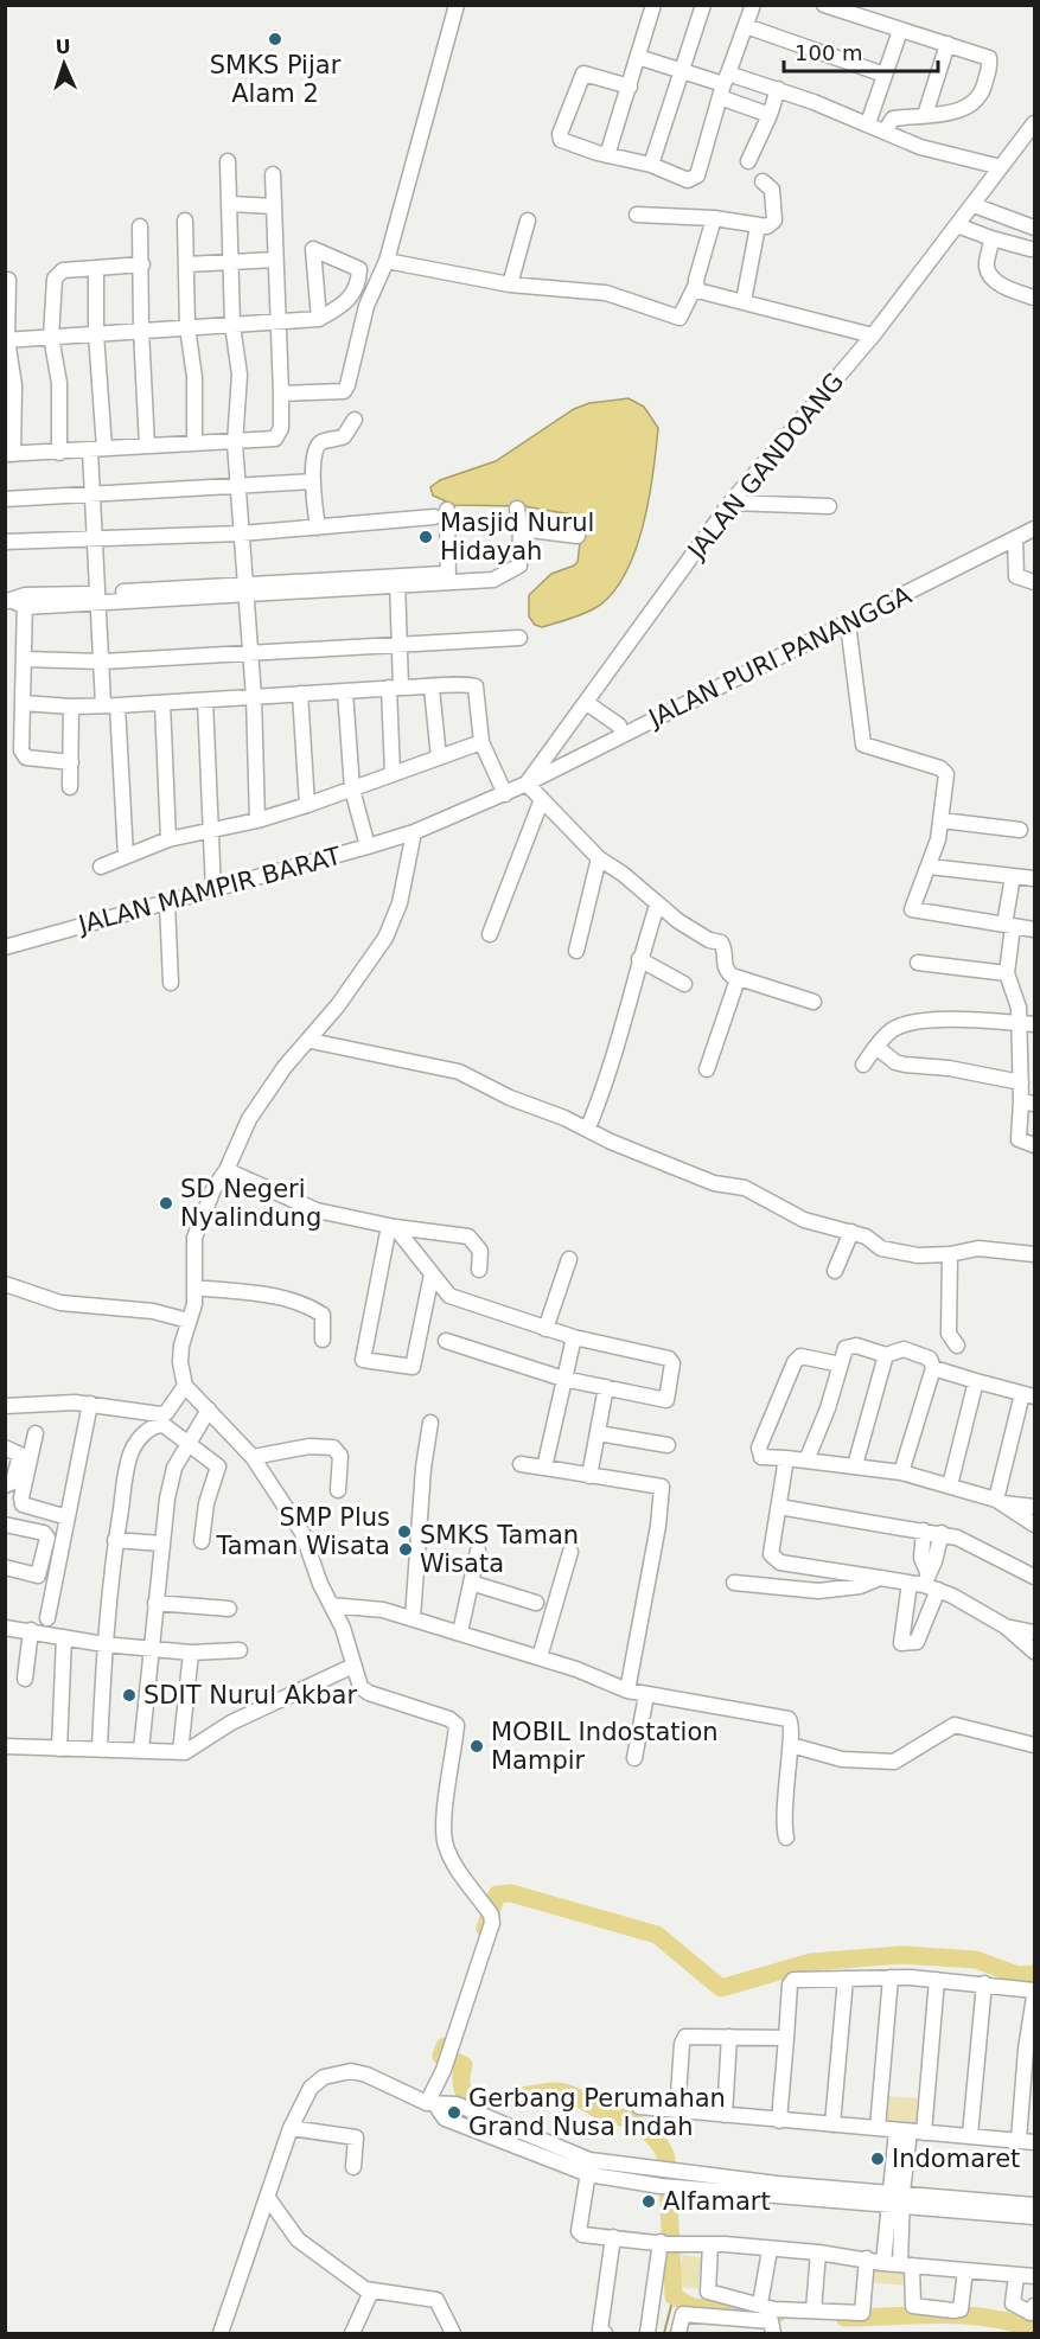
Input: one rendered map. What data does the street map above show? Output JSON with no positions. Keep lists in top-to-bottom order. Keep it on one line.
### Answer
{"streets":{"street":["JALAN GANDOANG","JALAN PURI PANANGGA","JALAN MAMPIR BARAT"]},"crossings":[["JALAN GANDOANG","JALAN PURI PANANGGA"],["JALAN GANDOANG","JALAN MAMPIR BARAT"]],"places":["SMKS Pijar Alam 2","Masjid Nurul Hidayah","SD Negeri Nyalindung","SMP Plus Taman Wisata","SMKS Taman Wisata","SDIT Nurul Akbar","MOBIL Indostation Mampir","Gerbang Perumahan Grand Nusa Indah","Indomaret","Alfamart"],"scale_bar":"100 m","north":"top"}
